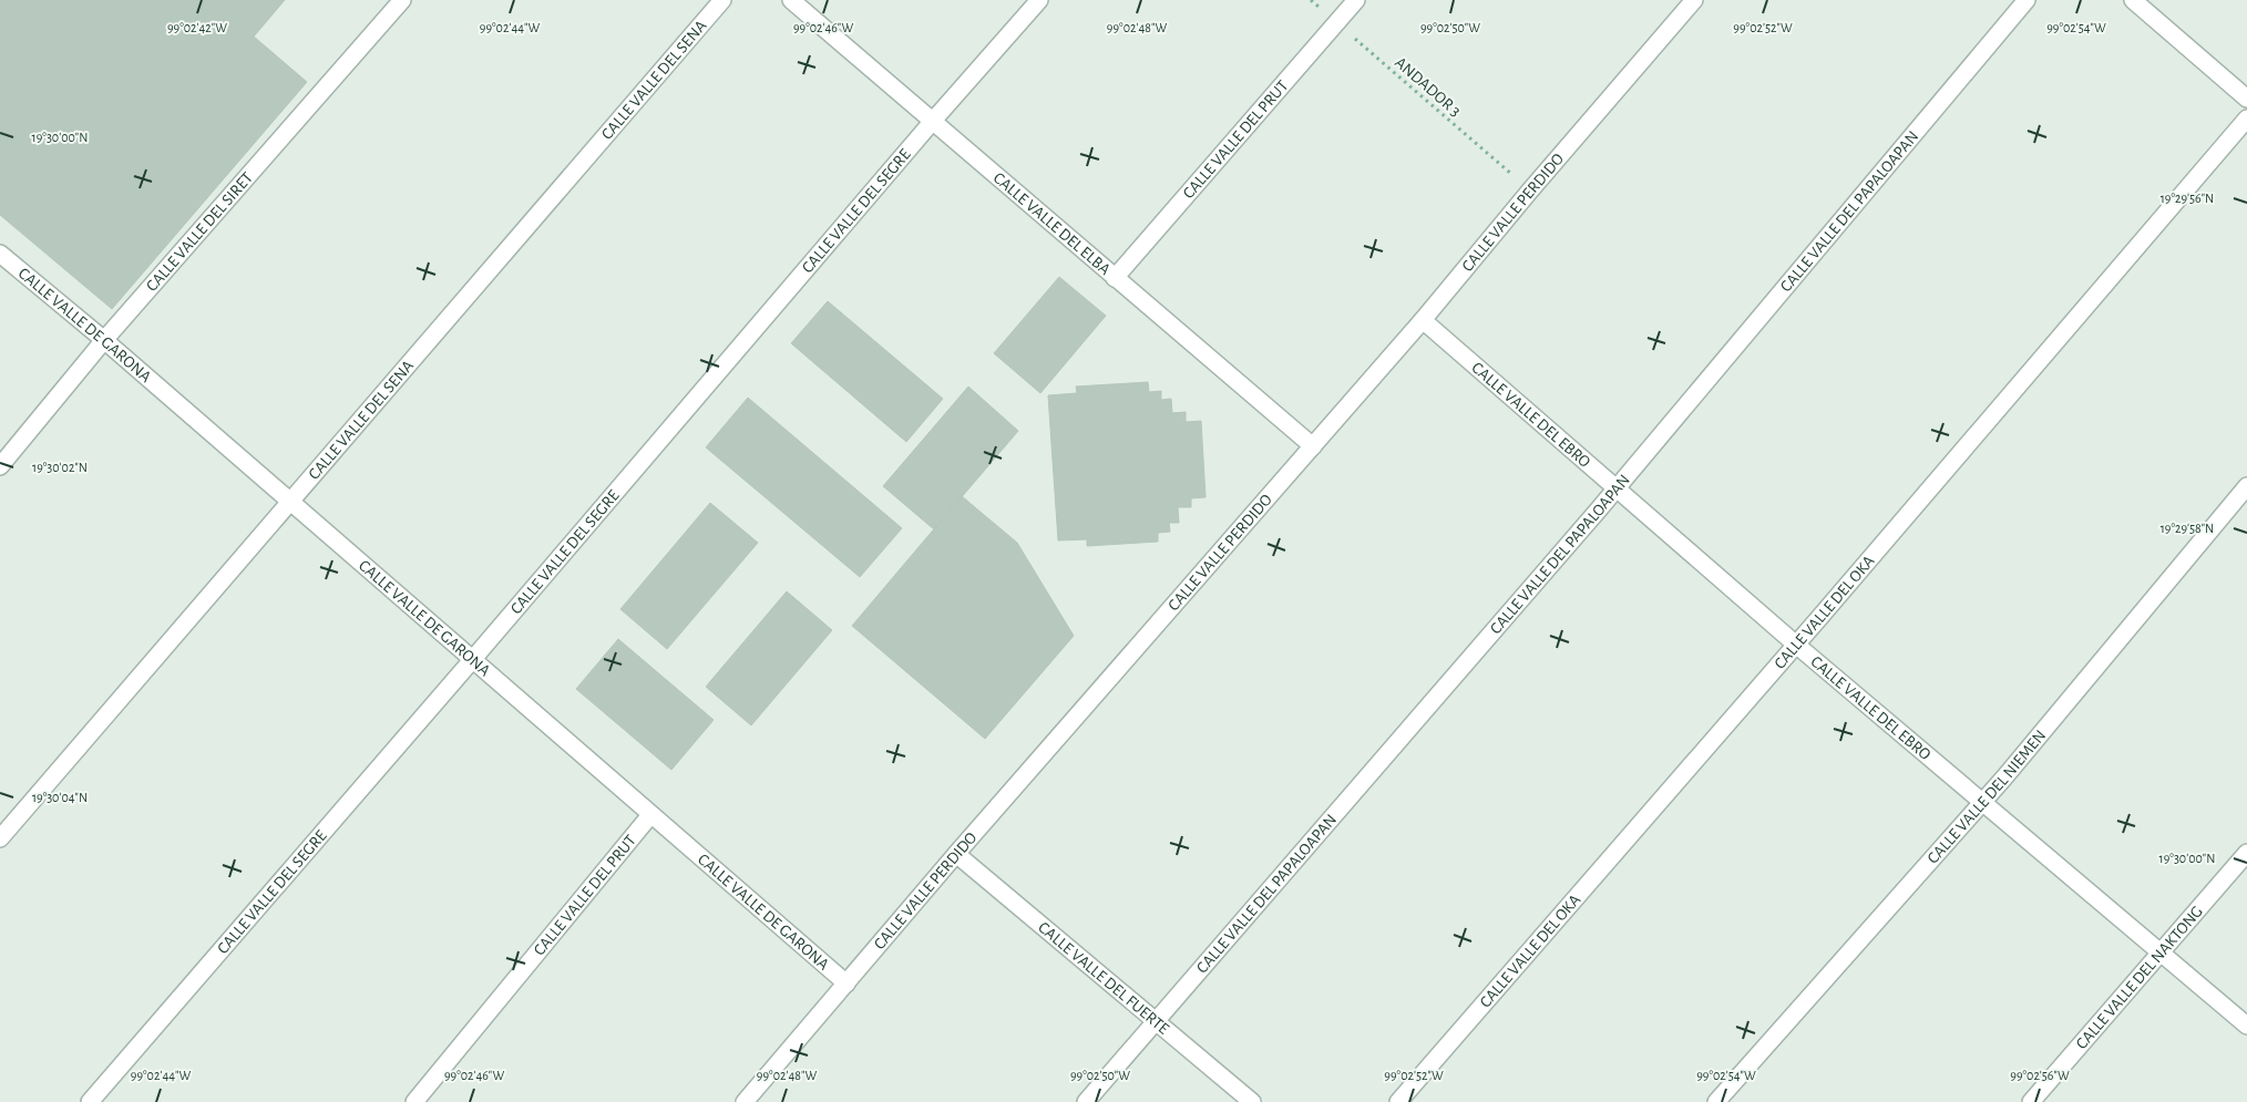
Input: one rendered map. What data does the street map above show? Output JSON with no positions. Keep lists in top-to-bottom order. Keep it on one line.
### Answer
{"streets":{"street":["CALLE VALLE DEL SENA","CALLE VALLE DEL PRUT","CALLE VALLE DEL SEGRE","CALLE VALLE PERDIDO","CALLE VALLE DEL PAPALOAPAN","CALLE VALLE DEL ELBA","CALLE VALLE DEL SIRET","CALLE VALLE DE GARONA","CALLE VALLE DEL EBRO","CALLE VALLE DEL OKA","CALLE VALLE DEL NIEMEN","CALLE VALLE DEL NAKTONG","CALLE VALLE DEL FUERTE"],"path":["ANDADOR 3"]},"crossings":[["CALLE VALLE DEL SENA","CALLE VALLE DE GARONA"],["ANDADOR 3","CALLE VALLE DEL PRUT"],["ANDADOR 3","CALLE VALLE PERDIDO"],["CALLE VALLE DEL PRUT","CALLE VALLE DEL ELBA"],["CALLE VALLE DEL PRUT","CALLE VALLE DE GARONA"],["CALLE VALLE DEL SEGRE","CALLE VALLE DEL ELBA"],["CALLE VALLE DEL SEGRE","CALLE VALLE DE GARONA"],["CALLE VALLE PERDIDO","CALLE VALLE DEL ELBA"],["CALLE VALLE PERDIDO","CALLE VALLE DE GARONA"],["CALLE VALLE PERDIDO","CALLE VALLE DEL EBRO"],["CALLE VALLE PERDIDO","CALLE VALLE DEL FUERTE"],["CALLE VALLE DEL PAPALOAPAN","CALLE VALLE DEL EBRO"],["CALLE VALLE DEL PAPALOAPAN","CALLE VALLE DEL FUERTE"],["CALLE VALLE DEL SIRET","CALLE VALLE DE GARONA"],["CALLE VALLE DEL EBRO","CALLE VALLE DEL OKA"],["CALLE VALLE DEL EBRO","CALLE VALLE DEL NIEMEN"],["CALLE VALLE DEL EBRO","CALLE VALLE DEL NAKTONG"]],"coordinates":["99°02'42\"W","99°02'44\"W","99°02'46\"W","99°02'48\"W","99°02'50\"W","99°02'52\"W","99°02'54\"W","19°30'00\"N","19°29'56\"N","19°30'02\"N","19°29'58\"N","19°30'04\"N","99°02'56\"W"]}
